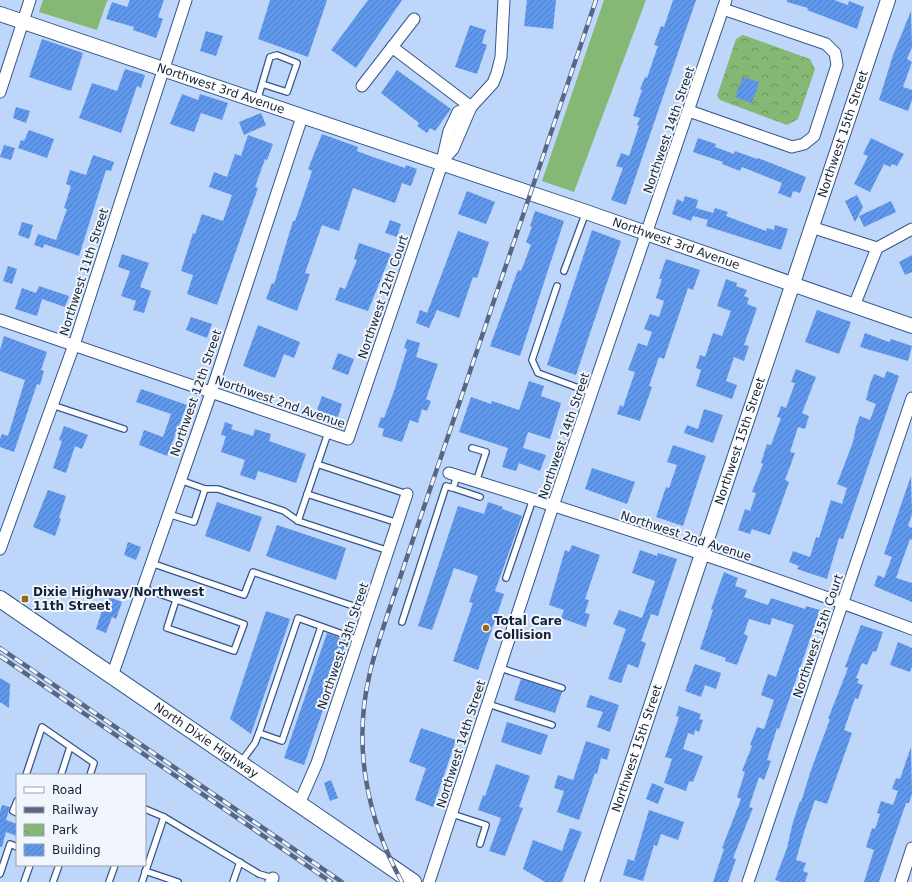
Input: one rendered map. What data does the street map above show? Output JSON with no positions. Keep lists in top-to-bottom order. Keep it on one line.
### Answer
{"streets":{"main road":["North Dixie Highway"],"street":["Northwest 3rd Avenue","Northwest 14th Street","Northwest 15th Street","Northwest 11th Street","Northwest 12th Court","Northwest 12th Street","Northwest 2nd Avenue","Northwest 15th Court","Northwest 13th Street"]},"crossings":[["Northwest 3rd Avenue","Northwest 14th Street"],["Northwest 3rd Avenue","Northwest 15th Street"],["Northwest 3rd Avenue","Northwest 11th Street"],["Northwest 3rd Avenue","Northwest 12th Court"],["Northwest 3rd Avenue","Northwest 12th Street"],["Northwest 14th Street","Northwest 2nd Avenue"],["Northwest 15th Street","Northwest 2nd Avenue"],["Northwest 11th Street","Northwest 2nd Avenue"],["Northwest 12th Court","Northwest 2nd Avenue"],["Northwest 12th Street","Northwest 2nd Avenue"],["Northwest 12th Street","North Dixie Highway"],["Northwest 2nd Avenue","Northwest 15th Court"],["Northwest 13th Street","North Dixie Highway"]],"places":{"transit":["Dixie Highway/Northwest 11th Street"],"other":["Total Care Collision"]},"legend":["Road","Railway","Park","Building"]}
